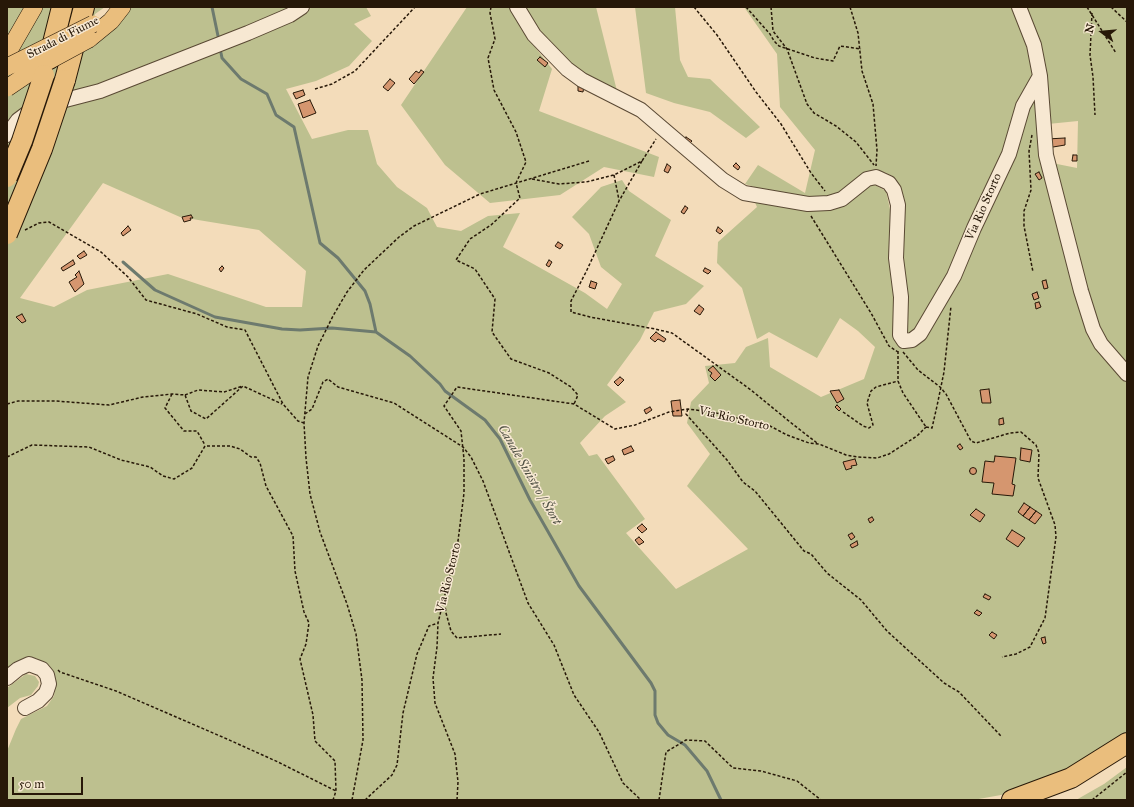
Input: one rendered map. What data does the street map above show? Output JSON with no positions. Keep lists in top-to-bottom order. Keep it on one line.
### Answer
{"streets":{"main road":["Strada di Fiume"],"street":["Via Rio Storto"]},"water":["Canale Sinistro / Štort"],"scale_bar":"50 m","north":"left"}
